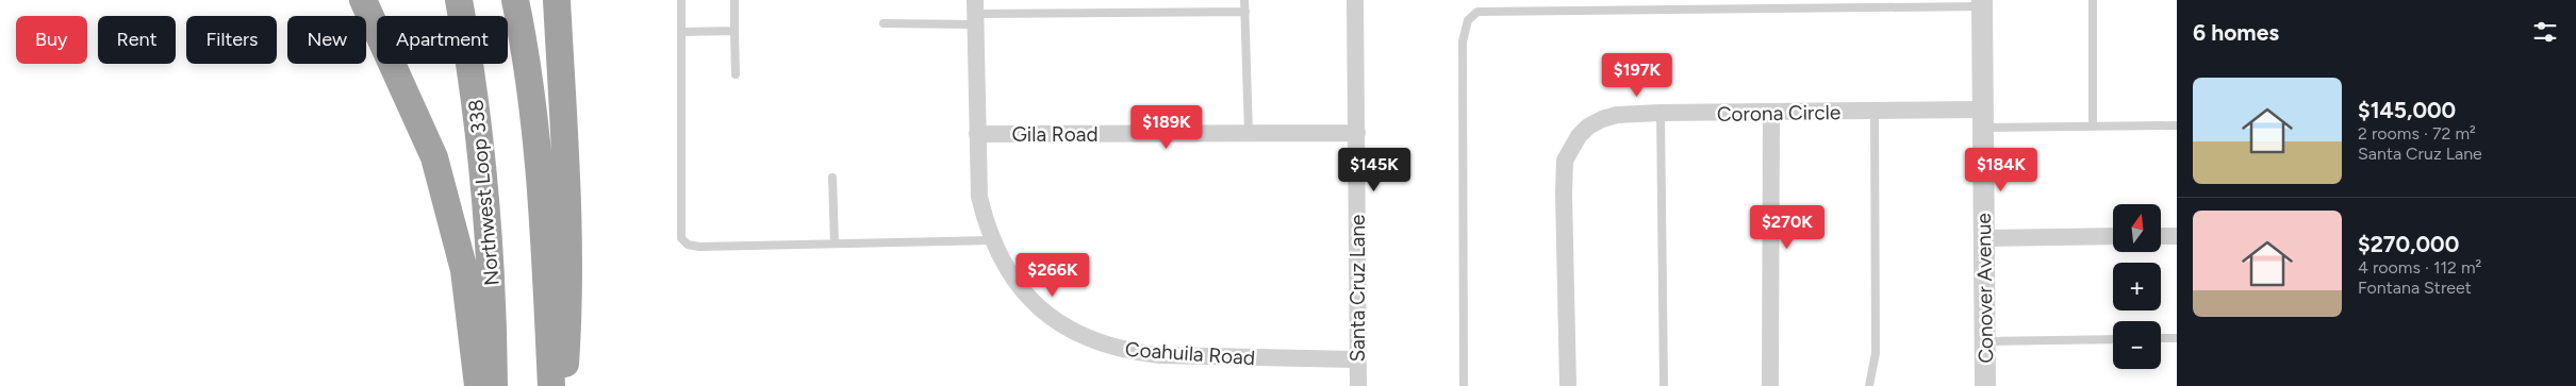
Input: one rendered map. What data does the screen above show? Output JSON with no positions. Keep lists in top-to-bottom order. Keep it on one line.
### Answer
{"streets":{"highway":["Northwest Loop 338"],"street":["Corona Circle","Gila Road","Santa Cruz Lane","Conover Avenue","Coahuila Road"]},"crossings":[["Corona Circle","Conover Avenue"],["Gila Road","Santa Cruz Lane"],["Gila Road","Coahuila Road"],["Santa Cruz Lane","Coahuila Road"]],"north":"top","page":{"heading":"6 homes","chip":["Buy","Rent","Filters","New","Apartment"],"price":["$197K","$189K","$145K","$184K","$270K","$266K"],"list":[{"name":"$145,000","note":"2 rooms · 72 m² · Santa Cruz Lane"},{"name":"$270,000","note":"4 rooms · 112 m² · Fontana Street"}],"map_buttons":["+","−"]}}
